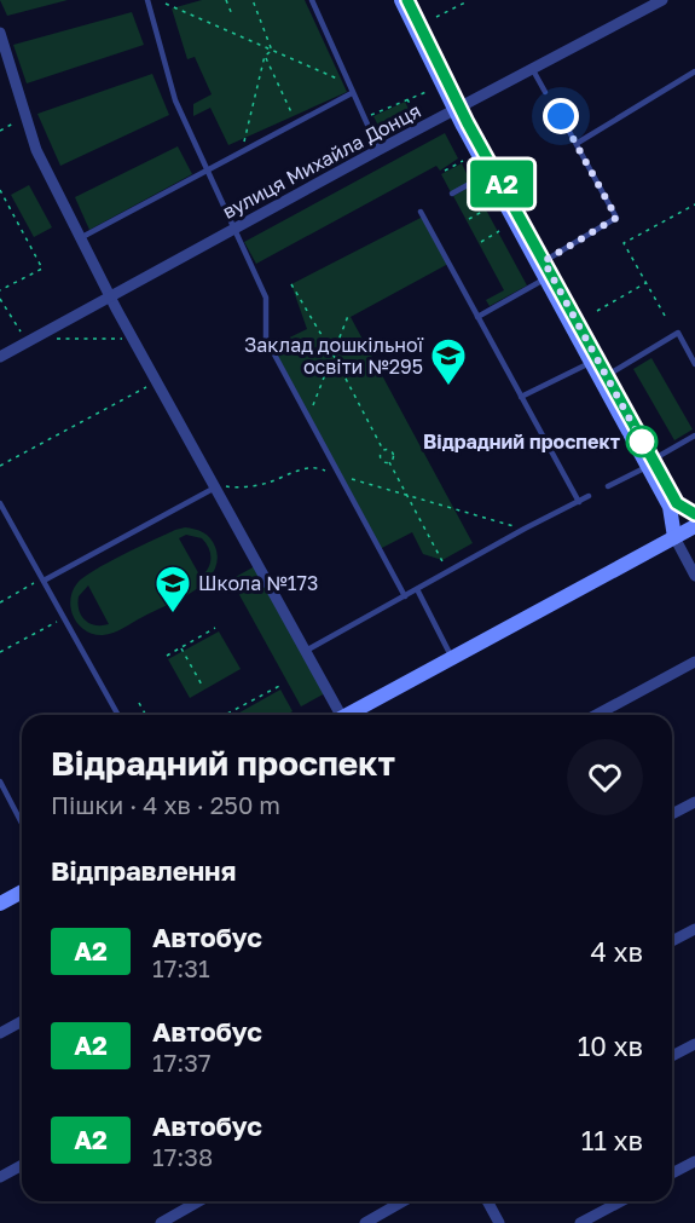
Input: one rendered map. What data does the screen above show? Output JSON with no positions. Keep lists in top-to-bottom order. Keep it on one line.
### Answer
{"streets":{"street":["вулиця Михайла Донця"]},"places":{"school or university":["Заклад дошкільної освіти №295","Школа №173"],"other":["Відрадний проспект"]},"lines":["bus line А2"],"page":{"on_map":"А2","heading":[["Відрадний проспект","Пішки · 4 хв · 250 m"],"Відправлення"],"list":[{"mark":"А2","name":"Автобус","note":"17:31","value":"4 хв"},{"mark":"А2","name":"Автобус","note":"17:37","value":"10 хв"},{"mark":"А2","name":"Автобус","note":"17:38","value":"11 хв"}]}}
